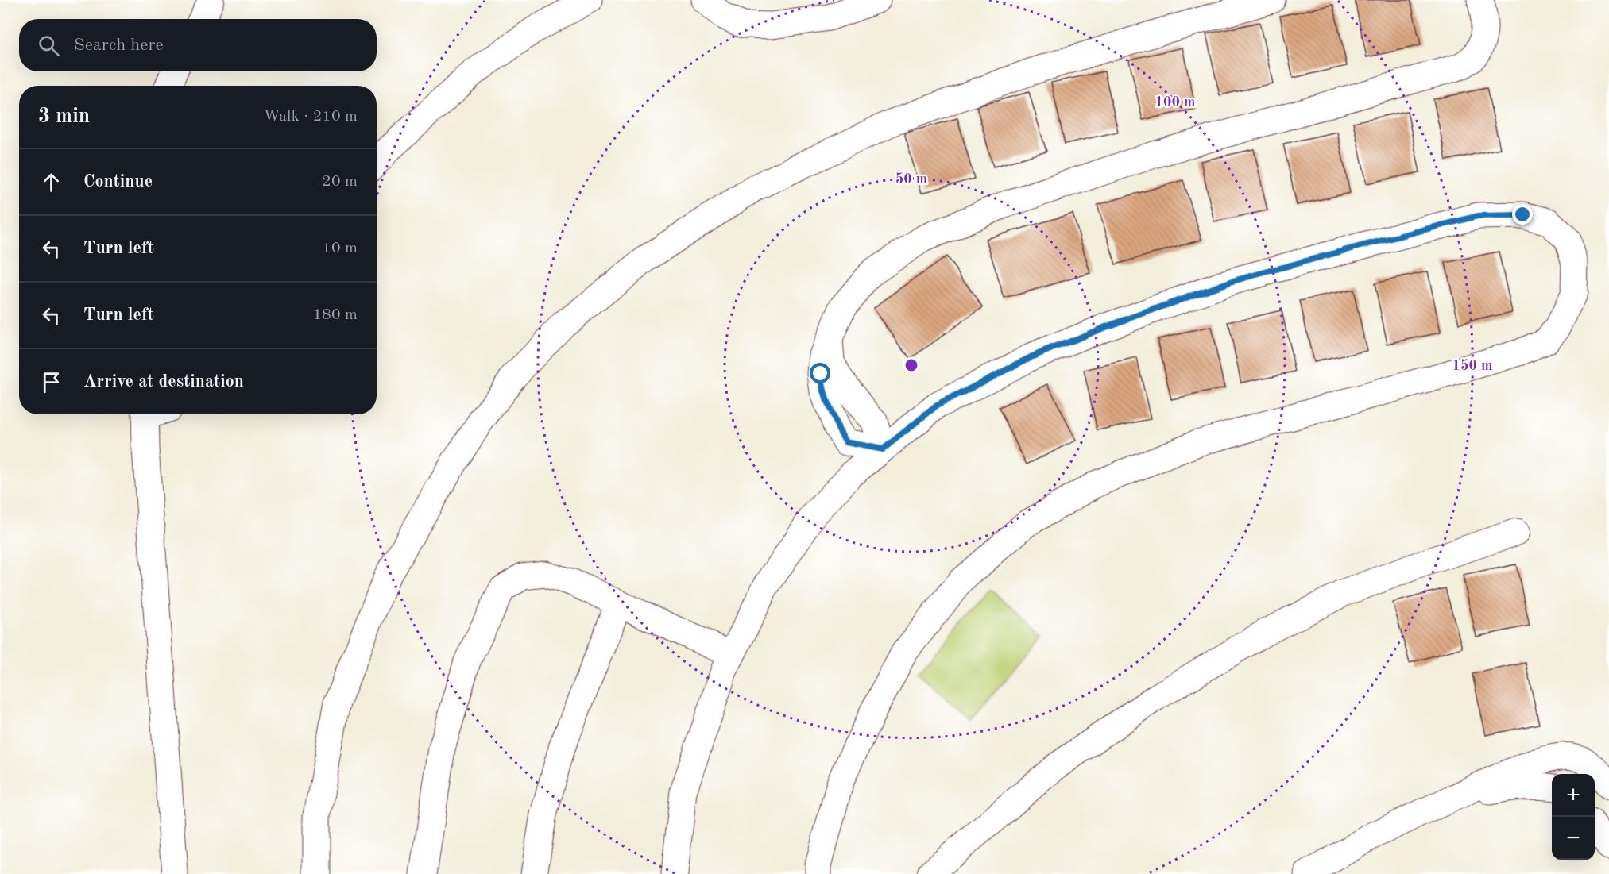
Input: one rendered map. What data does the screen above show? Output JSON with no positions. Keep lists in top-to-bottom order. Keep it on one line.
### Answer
{"page":{"search":"Search here","heading":["3 min","Walk · 210 m"],"list":[["Continue","20 m"],["Turn left","10 m"],["Turn left","180 m"],"Arrive at destination"],"map_buttons":["+","−"]},"rings":["100 m","50 m","150 m"]}
